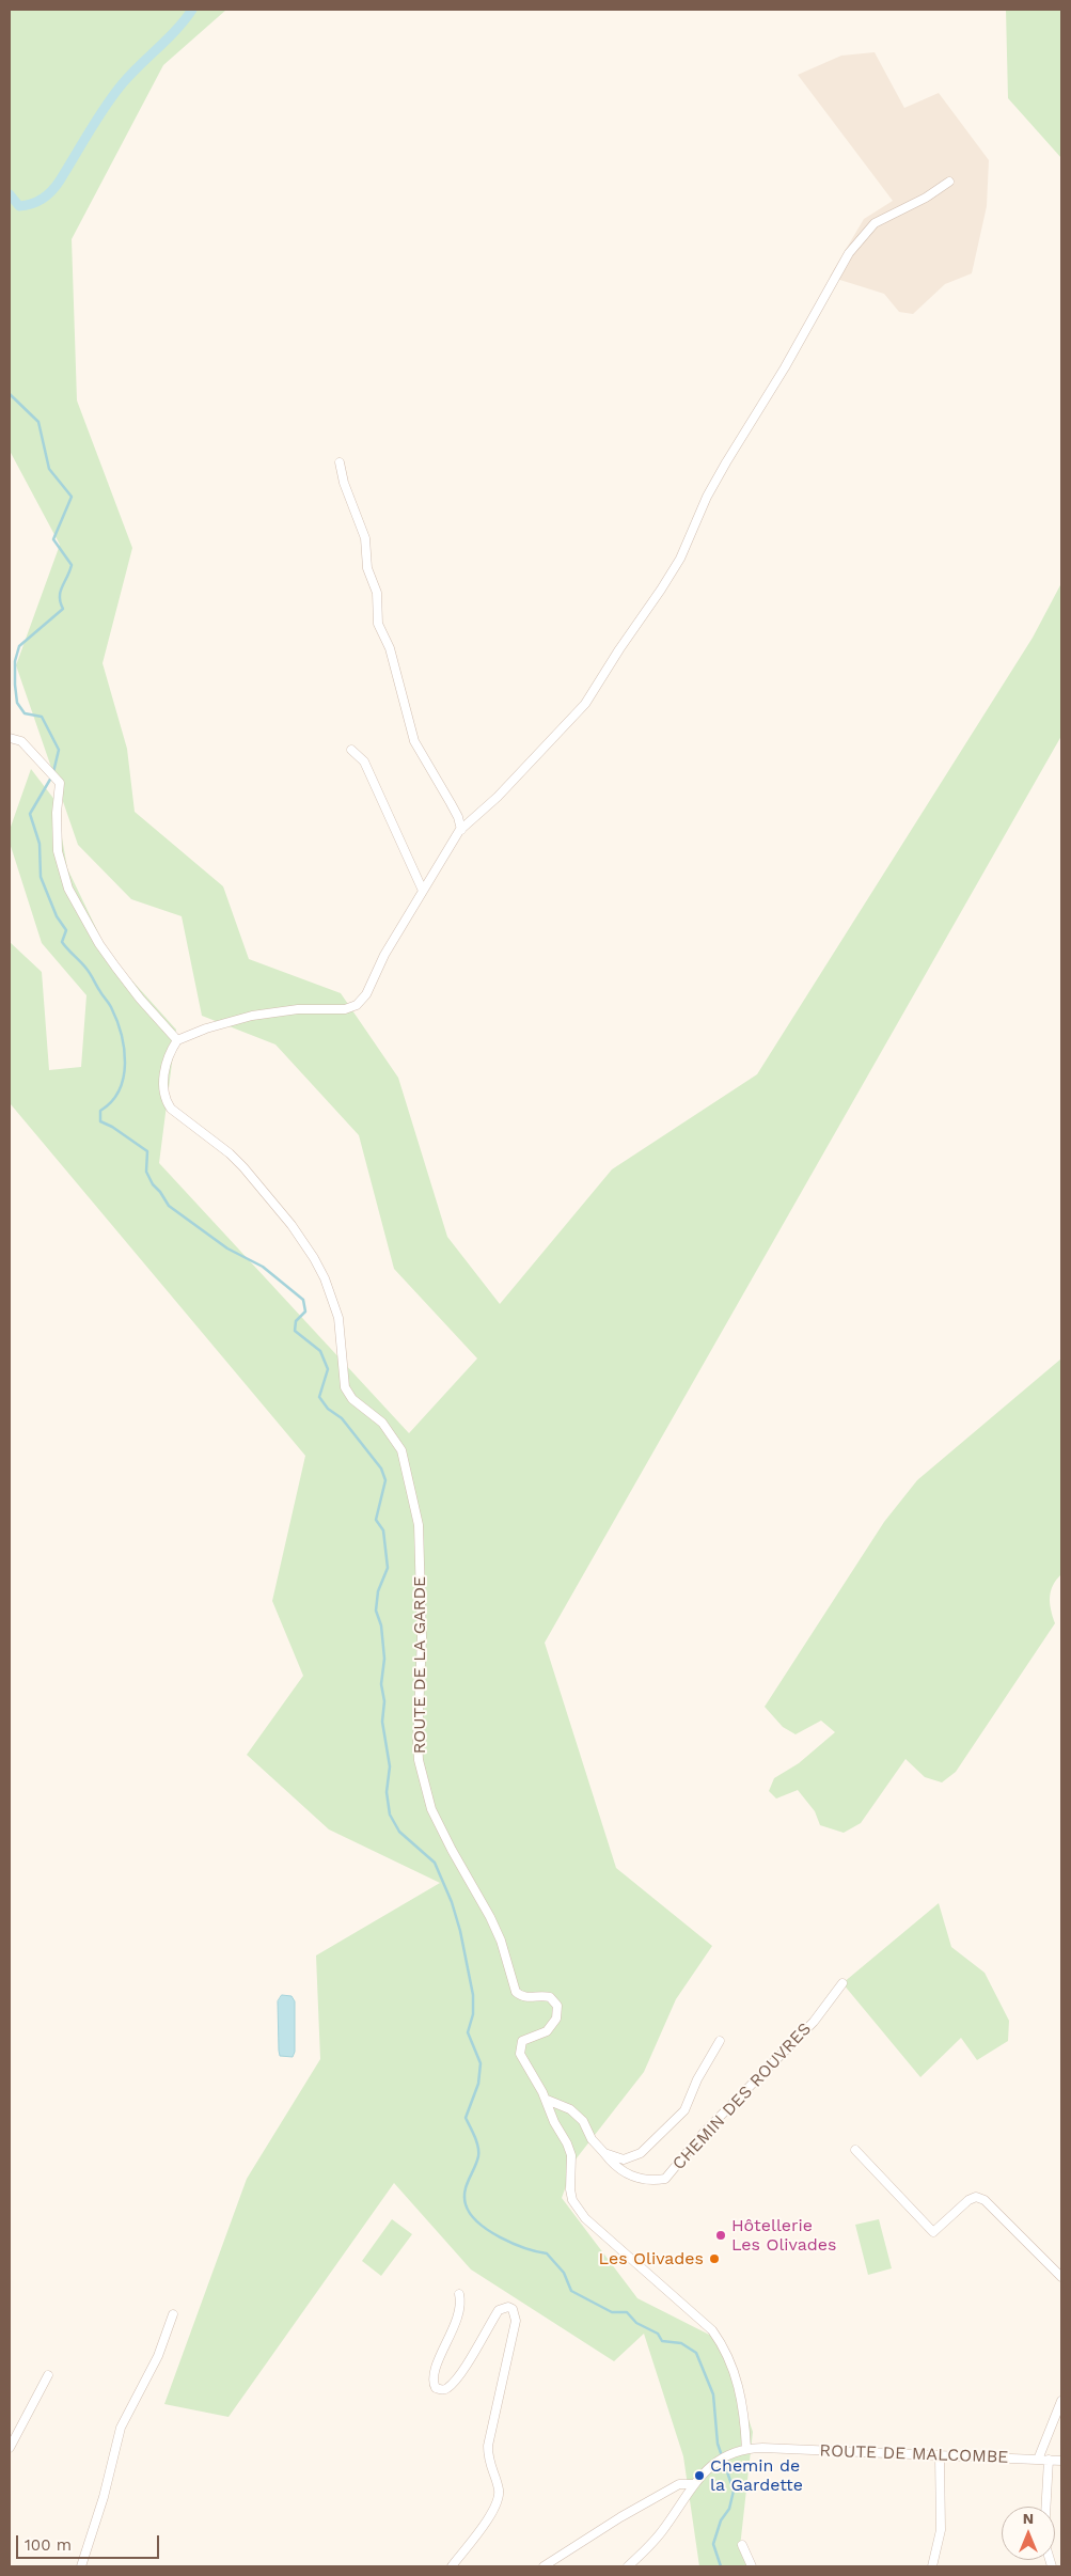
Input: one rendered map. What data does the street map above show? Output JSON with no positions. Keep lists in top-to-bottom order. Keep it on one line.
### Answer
{"streets":{"street":["ROUTE DE LA GARDE","CHEMIN DES ROUVRES","ROUTE DE MALCOMBE"]},"crossings":[["ROUTE DE LA GARDE","ROUTE DE MALCOMBE"]],"places":["Hôtellerie Les Olivades","Les Olivades","Chemin de la Gardette"],"scale_bar":"100 m","north":"top"}
